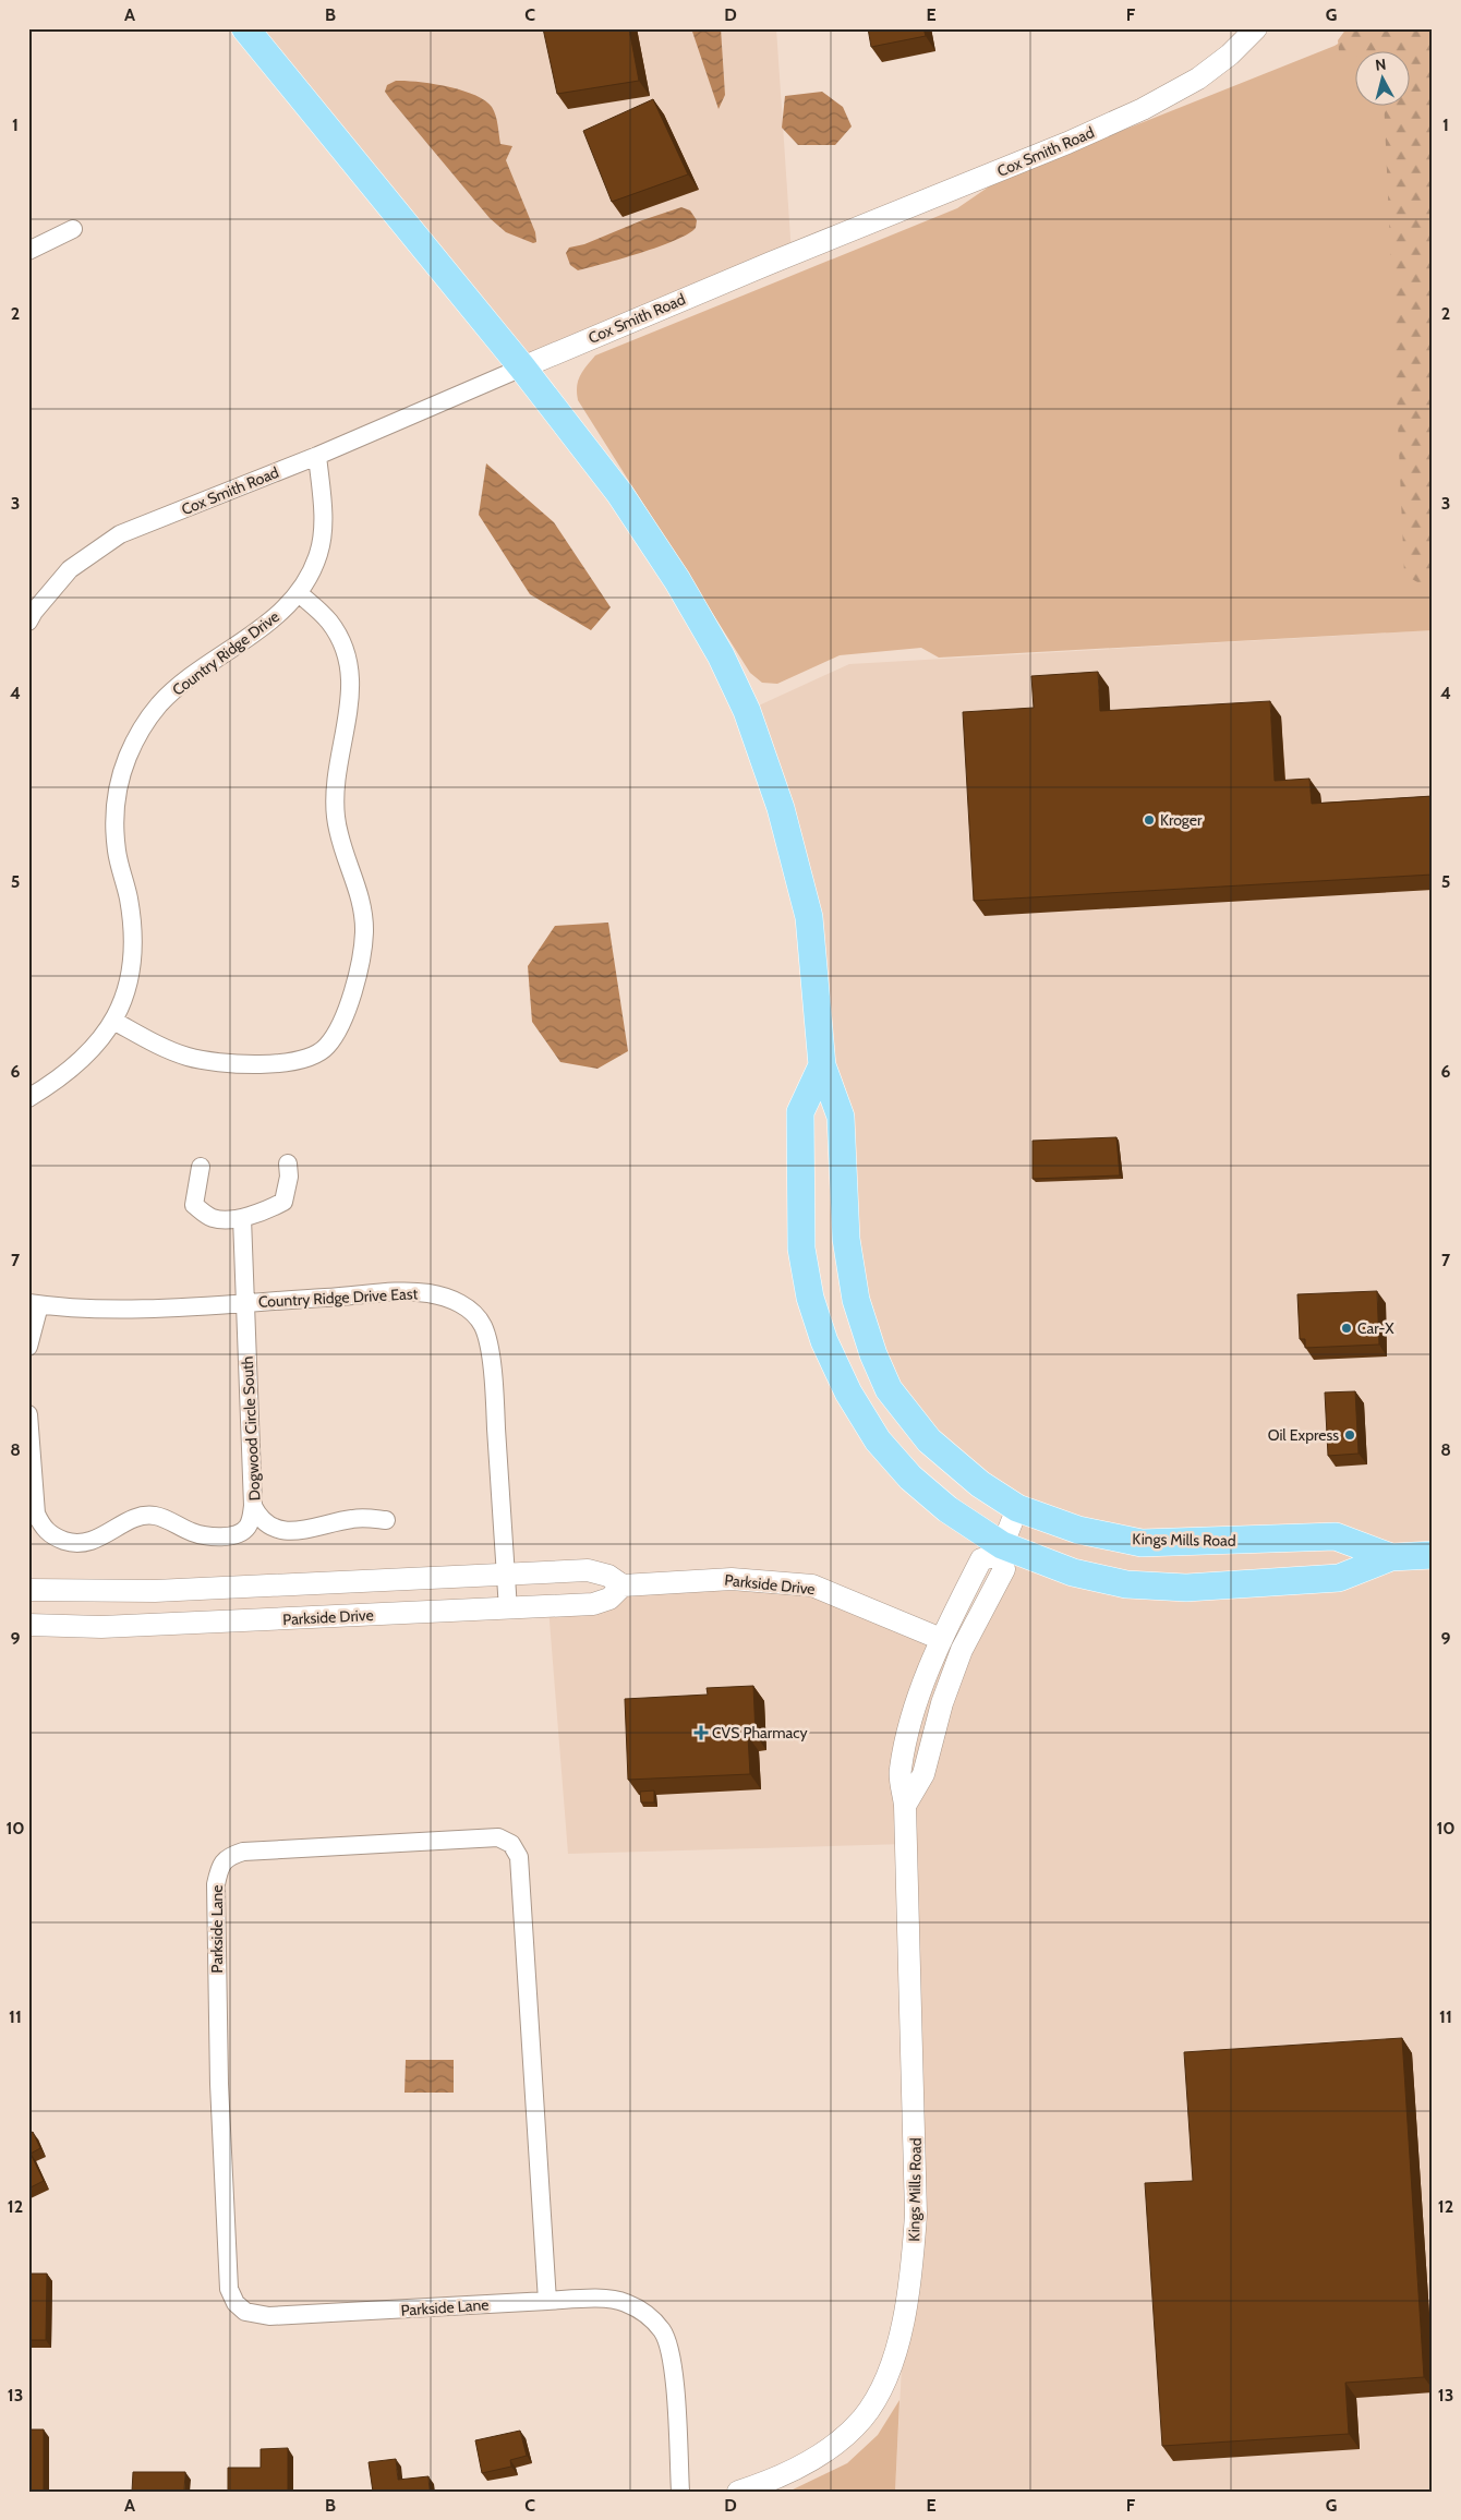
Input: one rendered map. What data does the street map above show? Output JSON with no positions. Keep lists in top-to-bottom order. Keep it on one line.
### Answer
{"streets":{"main road":["Kings Mills Road"],"street":["Cox Smith Road","Country Ridge Drive","Country Ridge Drive East","Dogwood Circle South","Parkside Drive","Parkside Lane"]},"crossings":[["Cox Smith Road","Country Ridge Drive"],["Cox Smith Road","Kings Mills Road"],["Country Ridge Drive East","Dogwood Circle South"],["Country Ridge Drive East","Parkside Drive"],["Kings Mills Road","Parkside Drive"]],"places":{"other":["Kroger","Car-X","Oil Express"],"health":["CVS Pharmacy"]},"north":"top","grid":{"columns":["A","B","C","D","E","F","G"],"rows":["1","2","3","4","5","6","7","8","9","10","11","12","13"]}}
